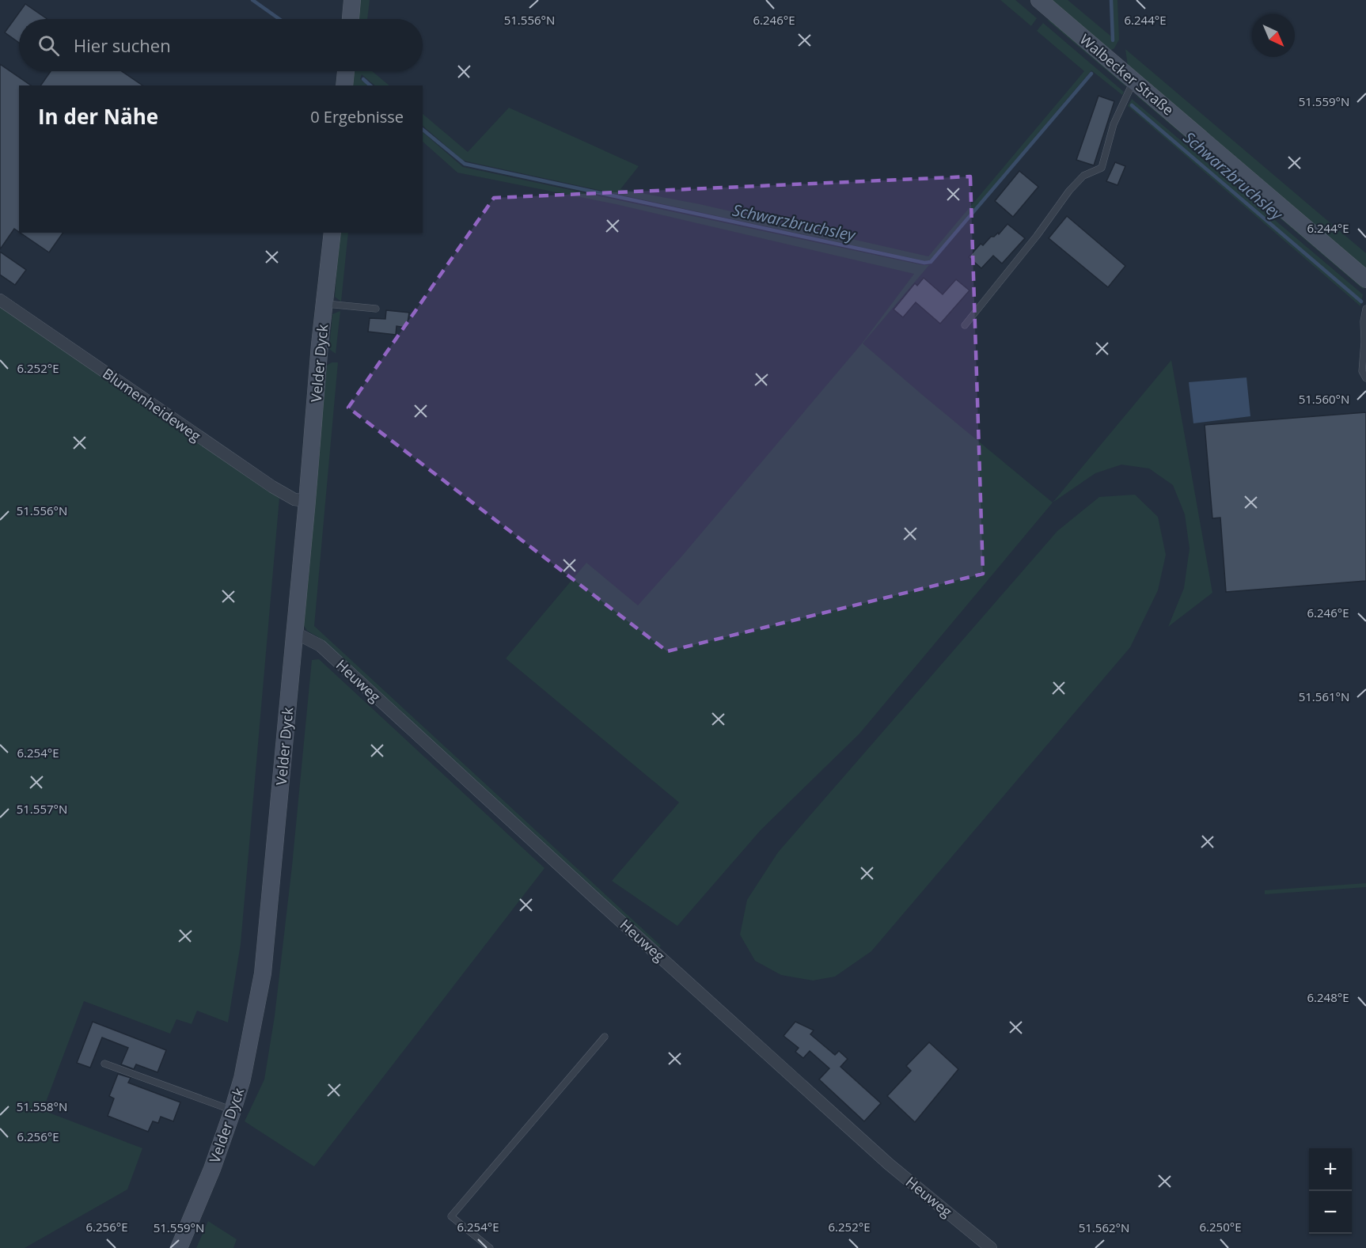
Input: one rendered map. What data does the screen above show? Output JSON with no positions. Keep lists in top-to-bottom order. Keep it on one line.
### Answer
{"streets":{"main road":["Walbecker Straße","Velder Dyck"],"street":["Blumenheideweg","Heuweg"]},"crossings":[["Velder Dyck","Blumenheideweg"],["Velder Dyck","Heuweg"]],"water":["Schwarzbruchsley"],"north":"bottom right","page":{"search":"Hier suchen","heading":["In der Nähe","0 Ergebnisse"],"map_buttons":["+","−"]},"coordinates":["51.556°N","6.246°E","6.244°E","51.559°N","6.252°E","51.560°N","51.561°N","6.254°E","51.557°N","6.248°E","51.558°N","6.256°E","6.250°E","51.562°N"]}
